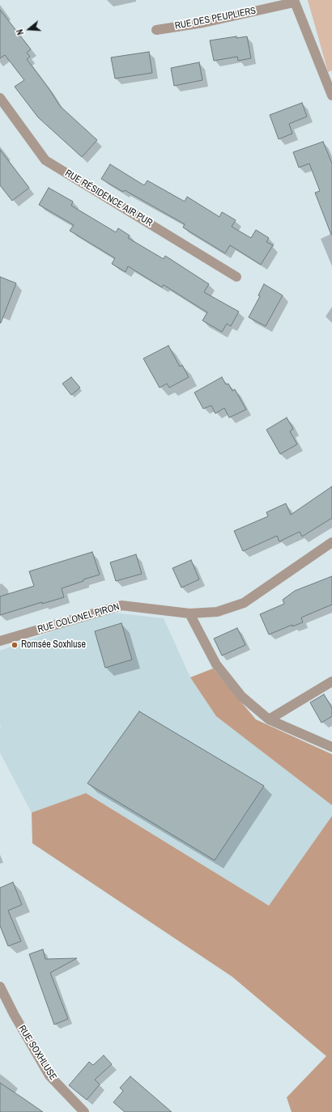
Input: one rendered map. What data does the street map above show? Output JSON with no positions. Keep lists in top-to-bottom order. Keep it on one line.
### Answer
{"streets":{"street":["RUE DES PEUPLIERS","RUE RÉSIDENCE AIR PUR","RUE COLONEL PIRON","RUE SOXHLUSE"]},"places":["Romsée Soxhluse"],"north":"left"}
